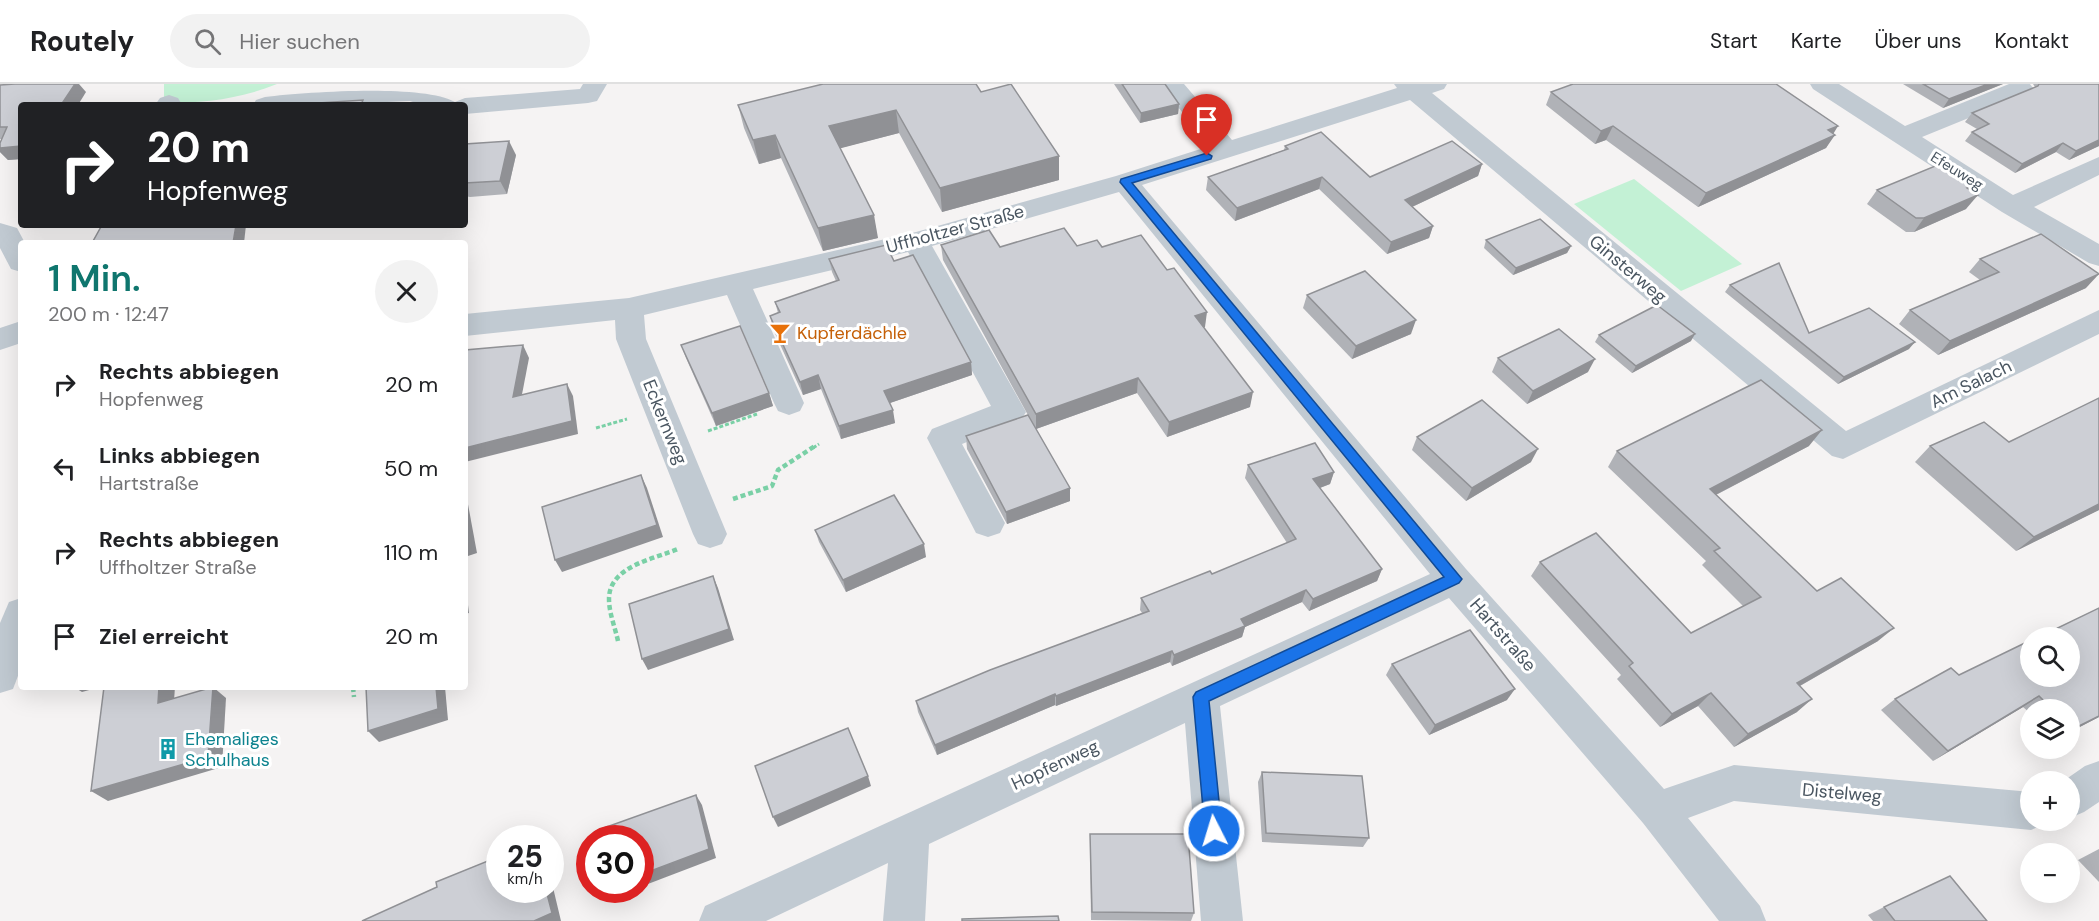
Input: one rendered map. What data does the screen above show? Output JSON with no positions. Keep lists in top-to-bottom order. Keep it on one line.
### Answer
{"streets":{"street":["Efeuweg","Uffholtzer Straße","Ginsterweg","Am Salach","Eckernweg","Hartstraße","Hopfenweg","Distelweg"]},"crossings":[["Uffholtzer Straße","Ginsterweg"],["Uffholtzer Straße","Eckernweg"],["Uffholtzer Straße","Hartstraße"],["Ginsterweg","Am Salach"],["Hartstraße","Hopfenweg"],["Hartstraße","Distelweg"]],"places":{"bar":["Kupferdächle"],"building":["Ehemaliges Schulhaus"]},"page":{"header":"Routely","search":"Hier suchen","nav":["Start","Karte","Über uns","Kontakt"],"turn":["20 m","Hopfenweg"],"heading":["1 Min.","200 m · 12:47"],"list":[{"name":"Rechts abbiegen","note":"Hopfenweg","value":"20 m"},{"name":"Links abbiegen","note":"Hartstraße","value":"50 m"},{"name":"Rechts abbiegen","note":"Uffholtzer Straße","value":"110 m"},{"name":"Ziel erreicht","value":"20 m"}],"map_buttons":["+","−"],"speed":"25 km/h","limit":"30"}}
